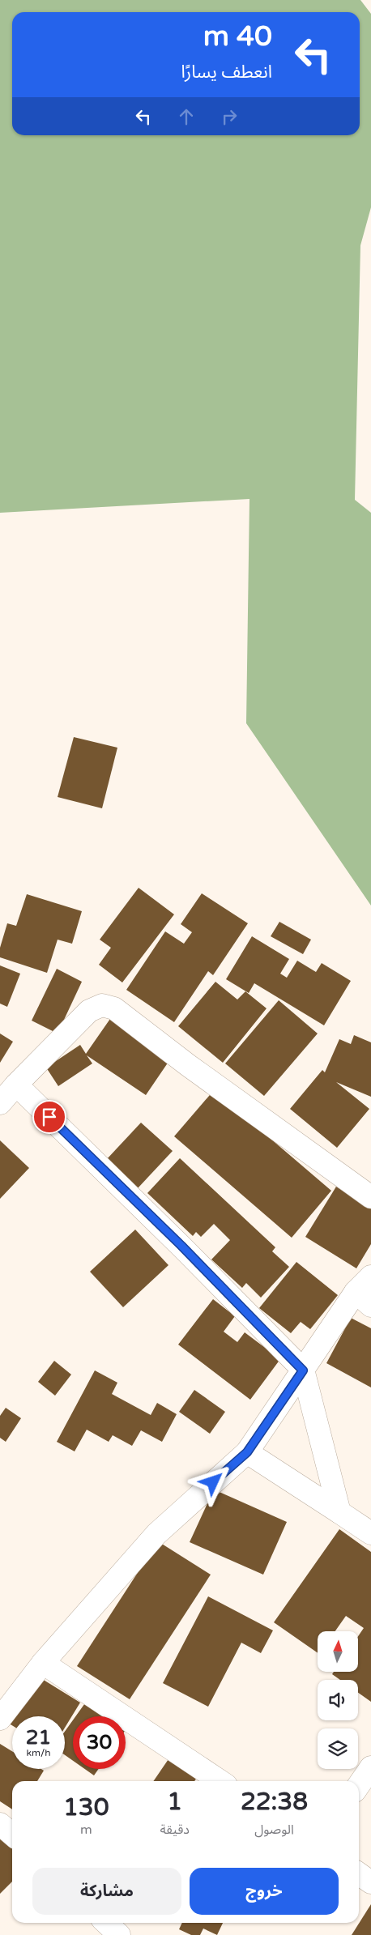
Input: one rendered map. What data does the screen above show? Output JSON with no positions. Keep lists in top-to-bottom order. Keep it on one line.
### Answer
{"north":"top","page":{"turn":["40 m","انعطف يسارًا"],"speed":"21 km/h","limit":"30","eta":["22:38","الوصول","1","دقيقة","130","m"],"buttons":["خروج","مشاركة"]}}
